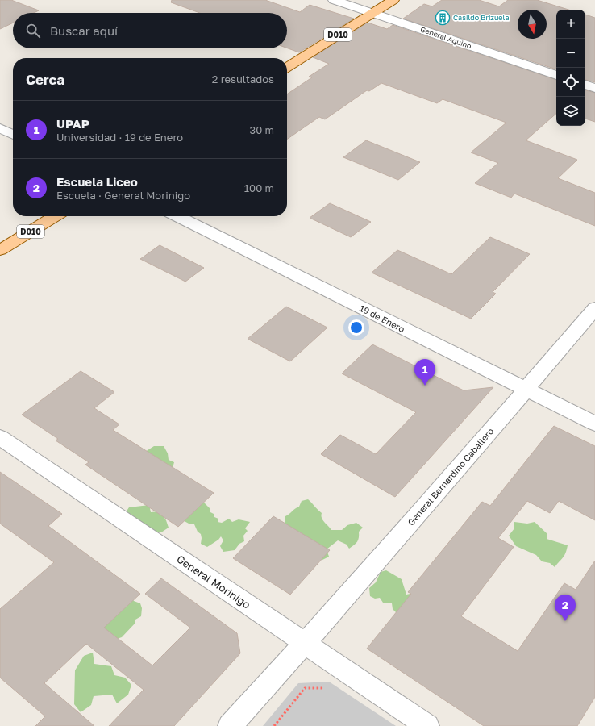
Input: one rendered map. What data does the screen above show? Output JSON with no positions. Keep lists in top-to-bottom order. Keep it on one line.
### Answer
{"streets":{"main road":["D010"],"street":["General Aquino","19 de Enero","General Bernardino Caballero","General Morinigo"]},"crossings":[["D010","General Aquino"],["19 de Enero","General Bernardino Caballero"],["General Bernardino Caballero","General Morinigo"]],"places":{"building":["Casildo Brizuela"]},"north":"bottom","page":{"map_buttons":["+","−"],"search":"Buscar aquí","heading":["Cerca","2 resultados"],"list":[{"mark":"1","name":"UPAP","note":"Universidad · 19 de Enero","value":"30 m"},{"mark":"2","name":"Escuela Liceo","note":"Escuela · General Morinigo","value":"100 m"}],"pins":["1","2"]}}
